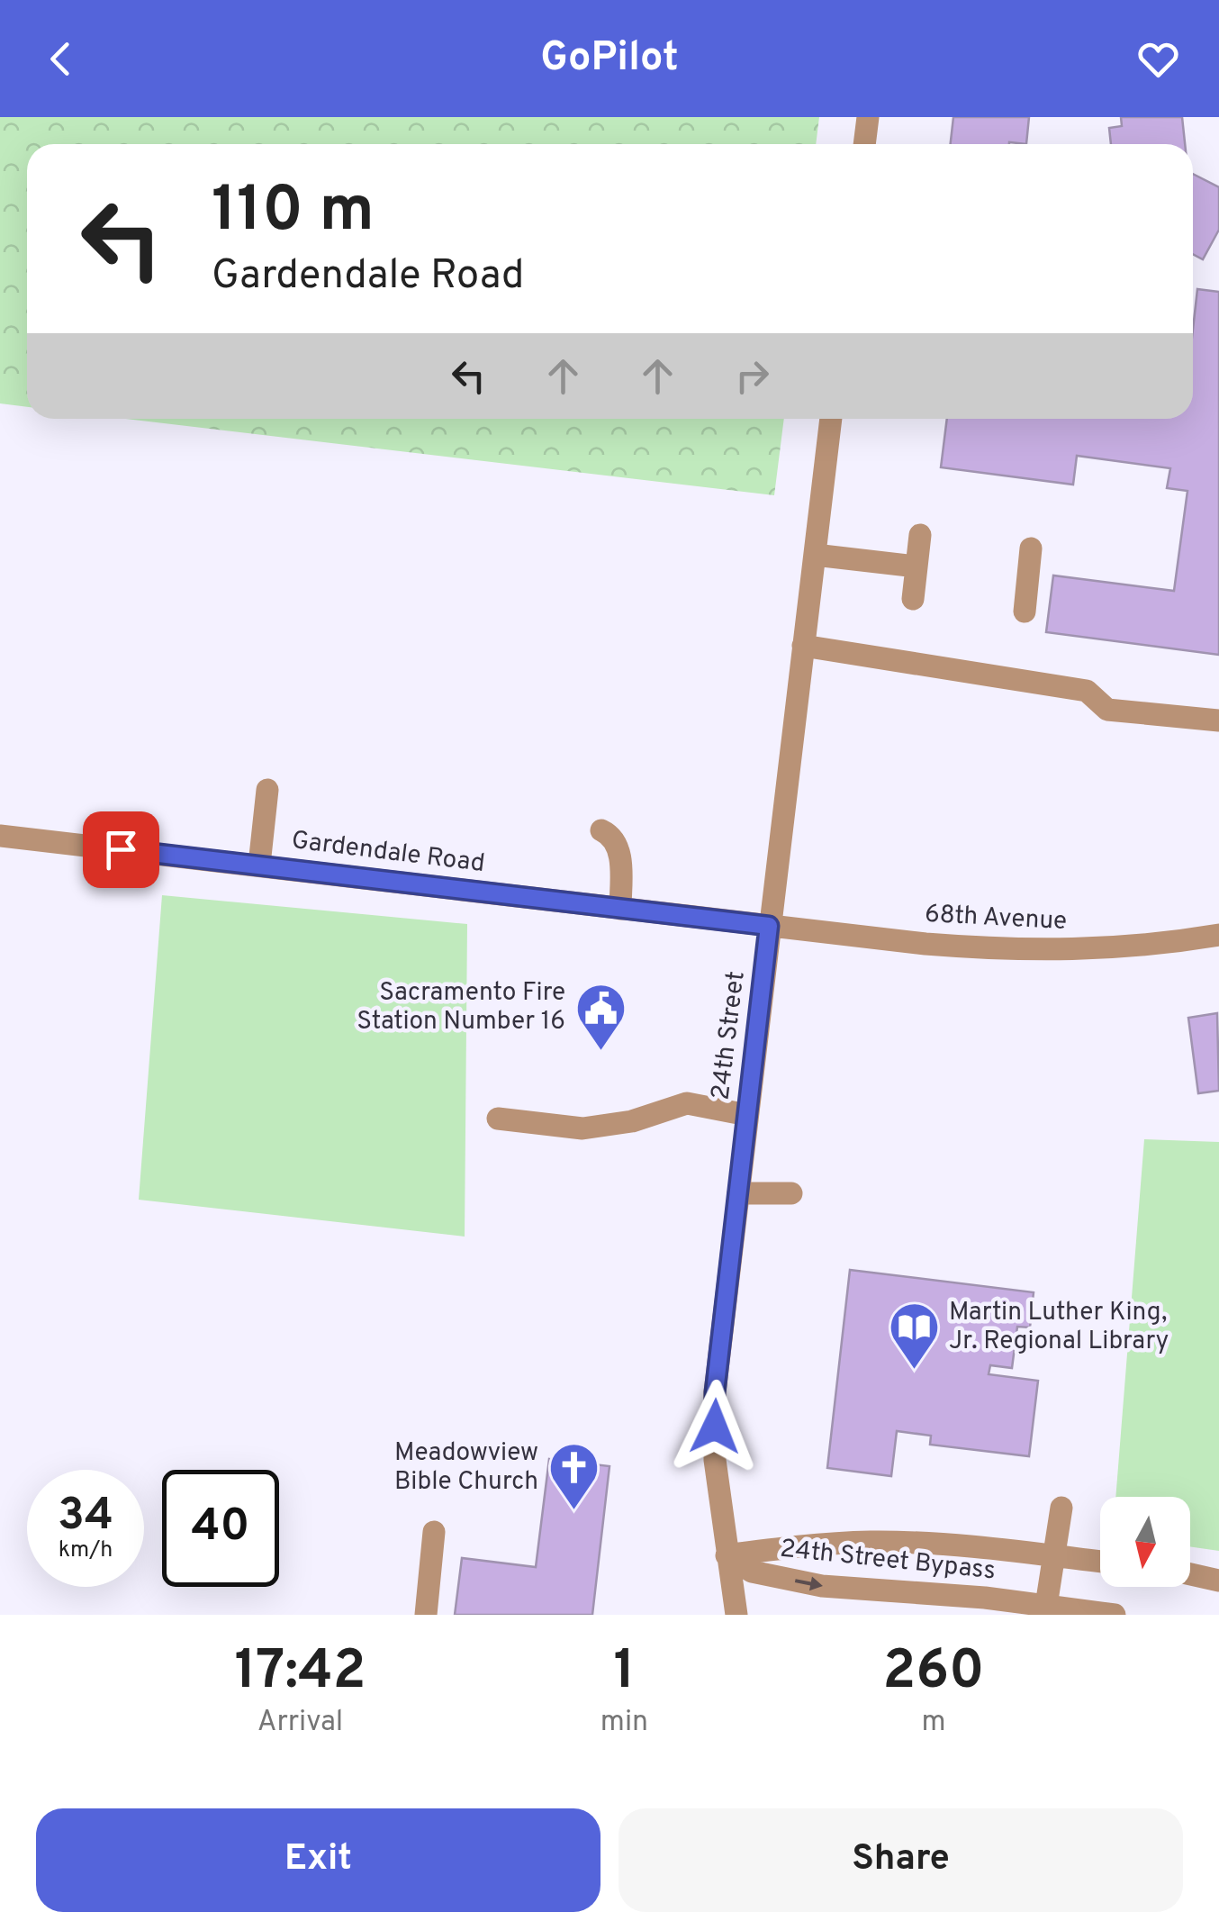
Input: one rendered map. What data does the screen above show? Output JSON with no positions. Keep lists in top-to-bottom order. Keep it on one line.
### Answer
{"streets":{"street":["Gardendale Road","68th Avenue","24th Street","24th Street Bypass"]},"crossings":[["Gardendale Road","68th Avenue"],["Gardendale Road","24th Street"],["68th Avenue","24th Street"],["24th Street","24th Street Bypass"]],"places":{"public building":["Sacramento Fire Station Number 16"],"library":["Martin Luther King, Jr. Regional Library"],"church":["Meadowview Bible Church"]},"north":"bottom","page":{"header":"GoPilot","turn":["110 m","Gardendale Road"],"speed":"34 km/h","limit":"40","eta":["17:42","Arrival","1","min","260","m"],"buttons":["Exit","Share"]}}
